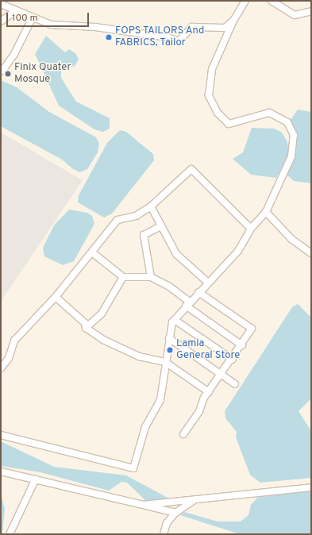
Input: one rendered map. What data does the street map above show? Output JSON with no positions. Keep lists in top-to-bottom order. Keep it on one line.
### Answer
{"places":["FOPS TAILORS And FABRICS, Tailor","Finix Quater Mosque","Lamia General Store"],"scale_bar":"100 m"}
